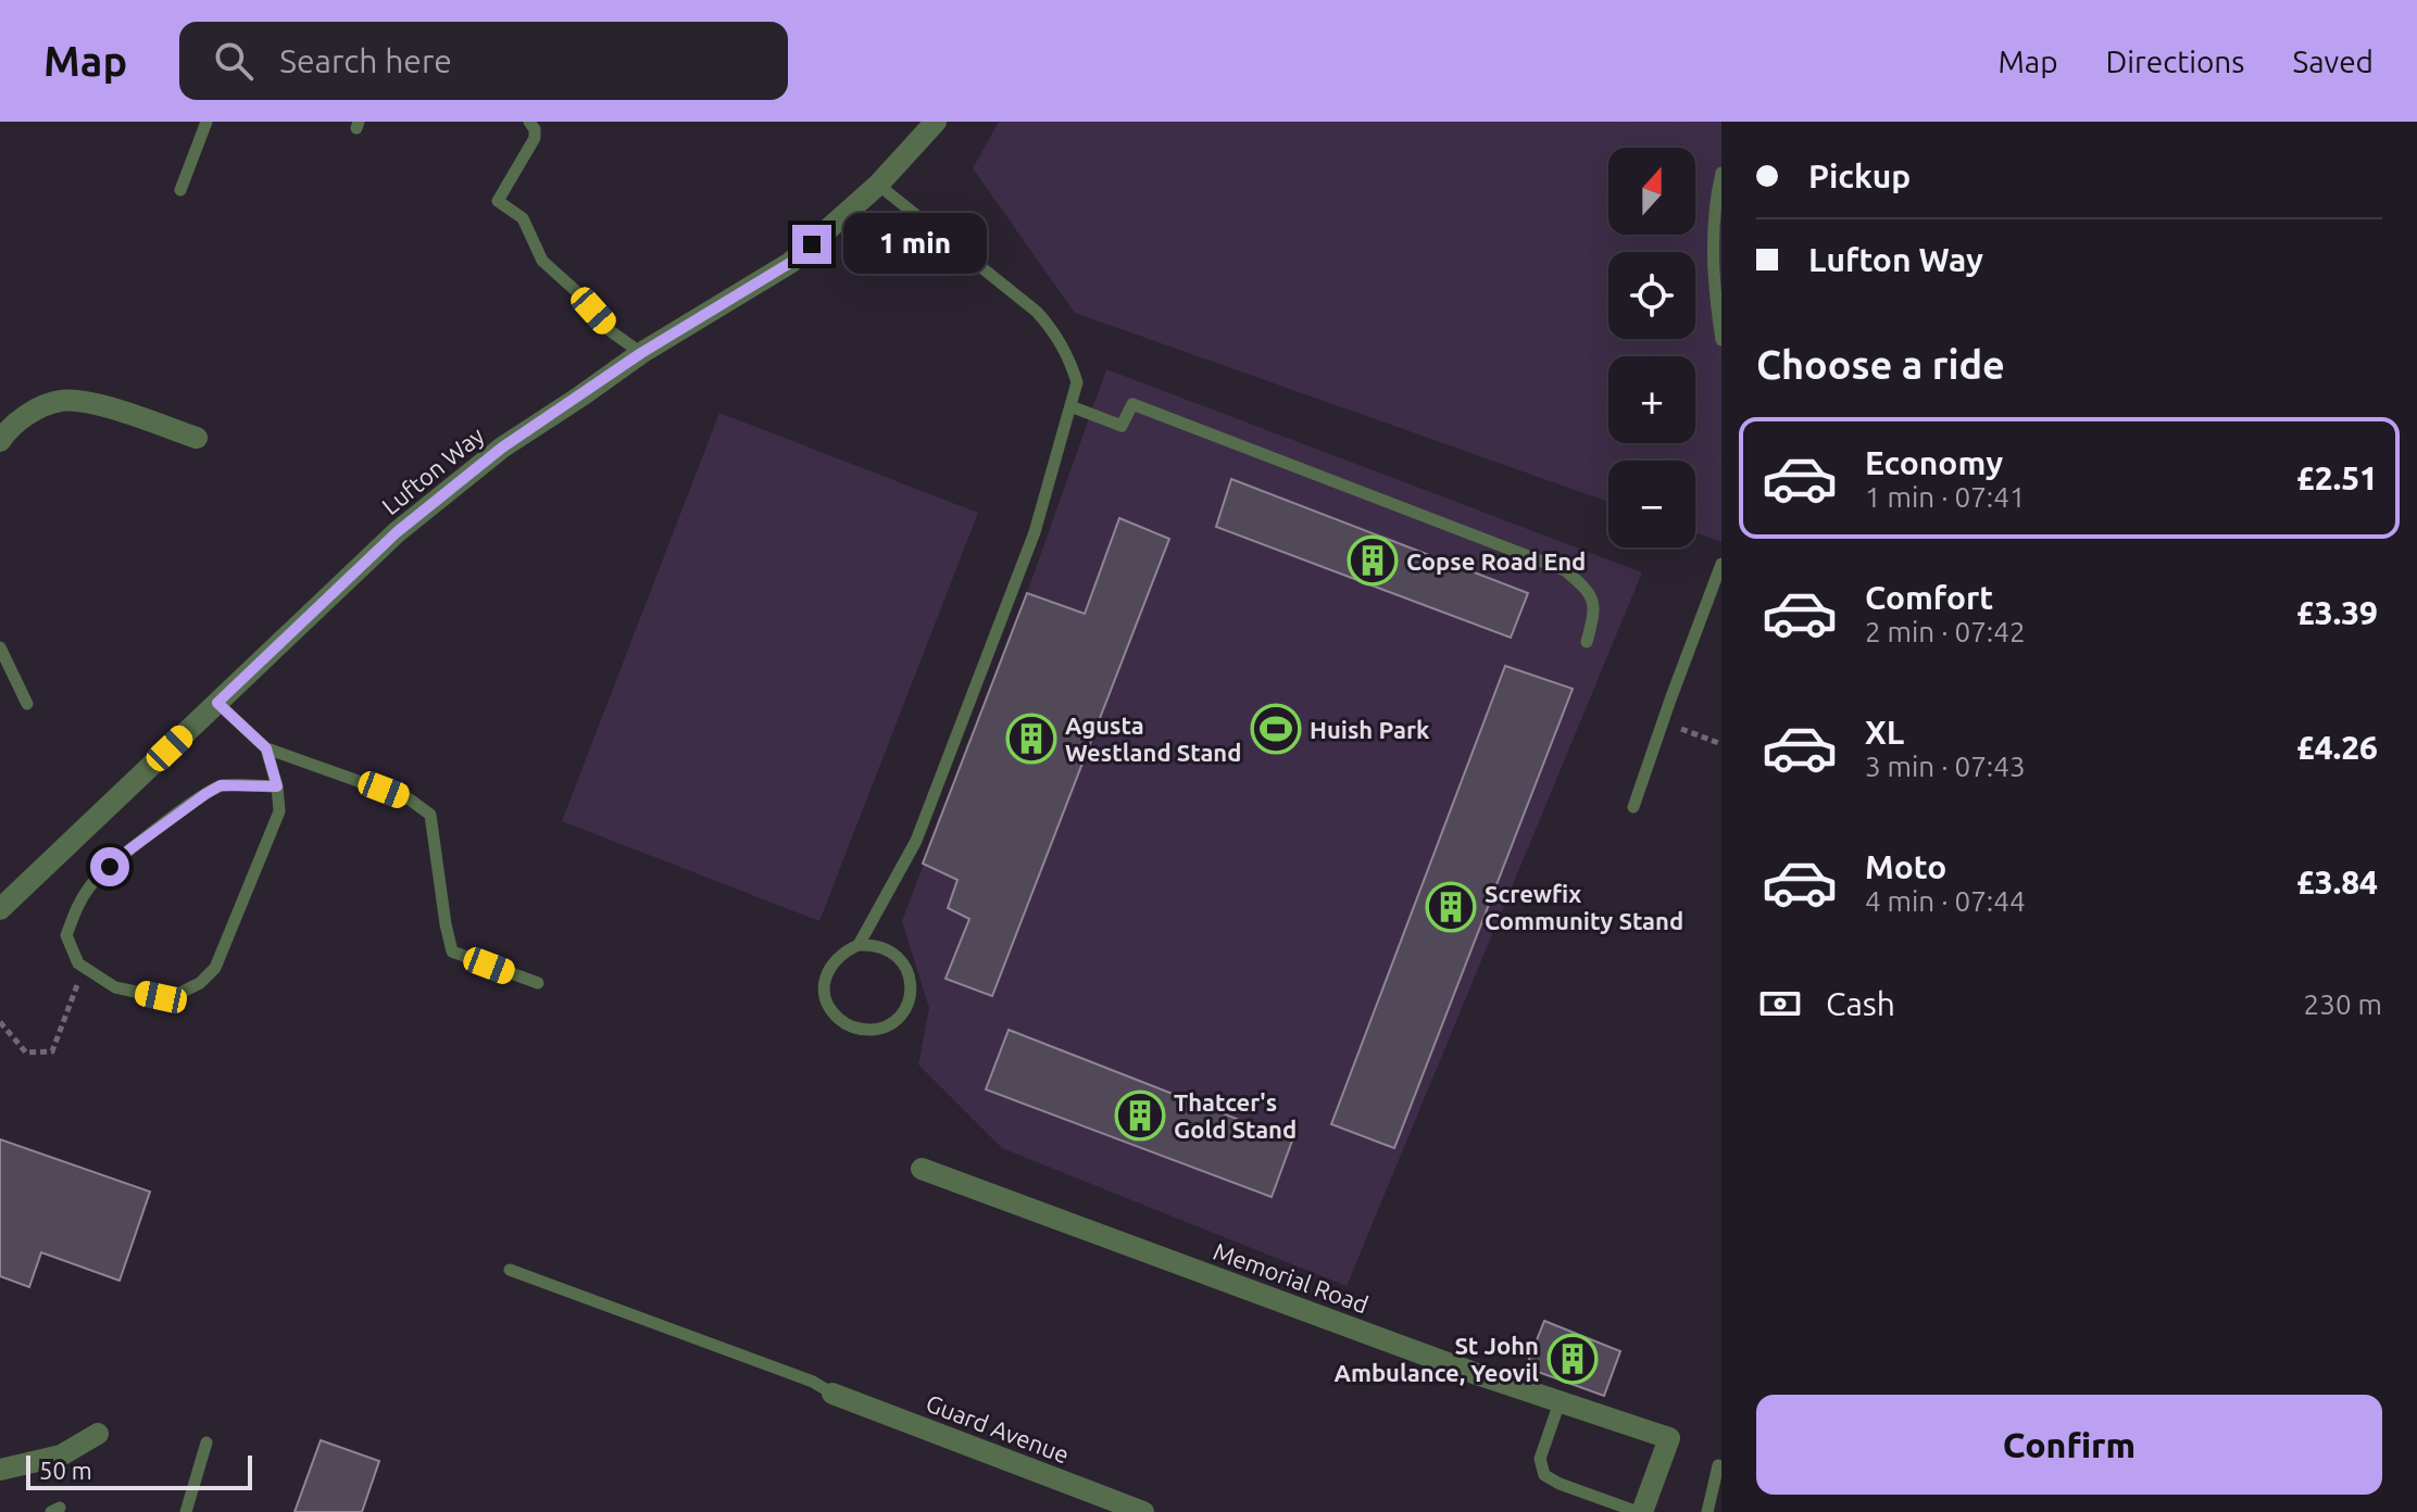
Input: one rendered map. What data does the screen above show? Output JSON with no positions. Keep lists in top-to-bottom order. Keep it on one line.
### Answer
{"streets":{"street":["Lufton Way","Memorial Road","Guard Avenue"]},"places":{"building":["Copse Road End","Agusta Westland Stand","Screwfix Community Stand","Thatcer's Gold Stand","St John Ambulance, Yeovil"],"sports":["Huish Park"]},"scale_bar":"50 m","north":"top","page":{"header":"Map","search":"Search here","nav":["Map","Directions","Saved"],"banner":["Pickup","Lufton Way"],"map_buttons":["+","−"],"bubble":"1 min","heading":"Choose a ride","list":[{"name":"Economy","note":"1 min · 07:41","value":"£2.51"},{"name":"Comfort","note":"2 min · 07:42","value":"£3.39"},{"name":"XL","note":"3 min · 07:43","value":"£4.26"},{"name":"Moto","note":"4 min · 07:44","value":"£3.84"}],"pay":["Cash","230 m"],"buttons":"Confirm","scale":"50 m"}}
